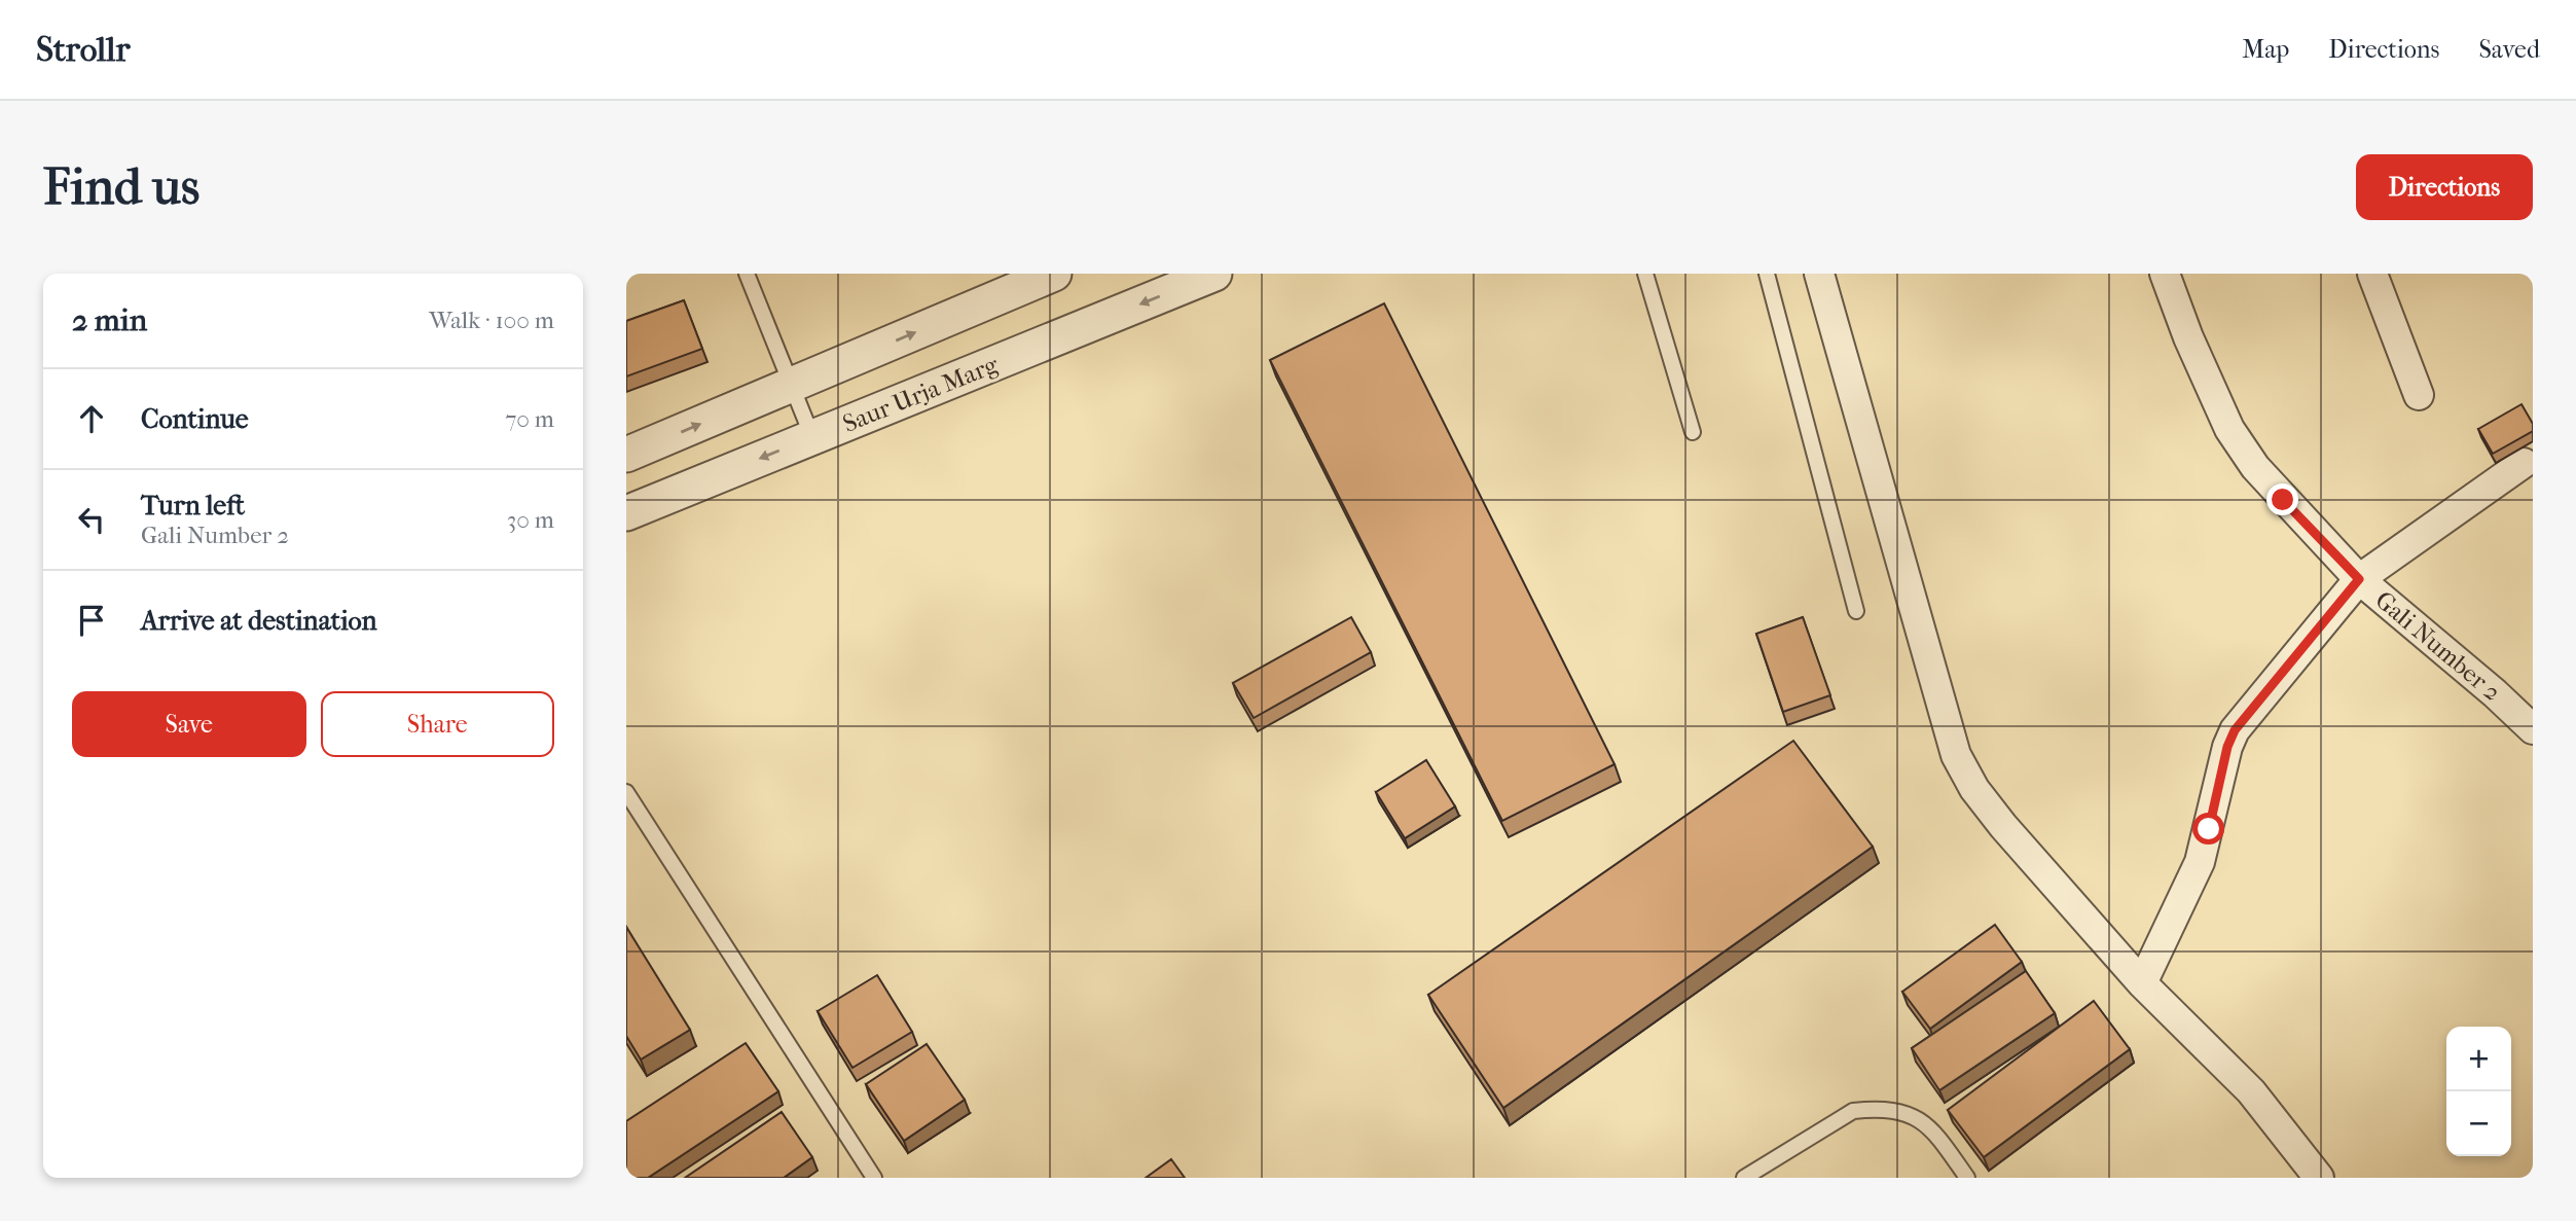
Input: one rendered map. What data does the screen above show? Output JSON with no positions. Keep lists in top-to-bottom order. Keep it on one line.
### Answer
{"streets":{"street":["Saur Urja Marg","Gali Number 2"]},"page":{"header":"Strollr","nav":["Map","Directions","Saved"],"buttons":["Directions",["Save","Share"]],"title":"Find us","heading":["2 min","Walk · 100 m"],"list":[["Continue","70 m"],["Turn left","Gali Number 2","30 m"],"Arrive at destination"],"map_buttons":["+","−"]}}
